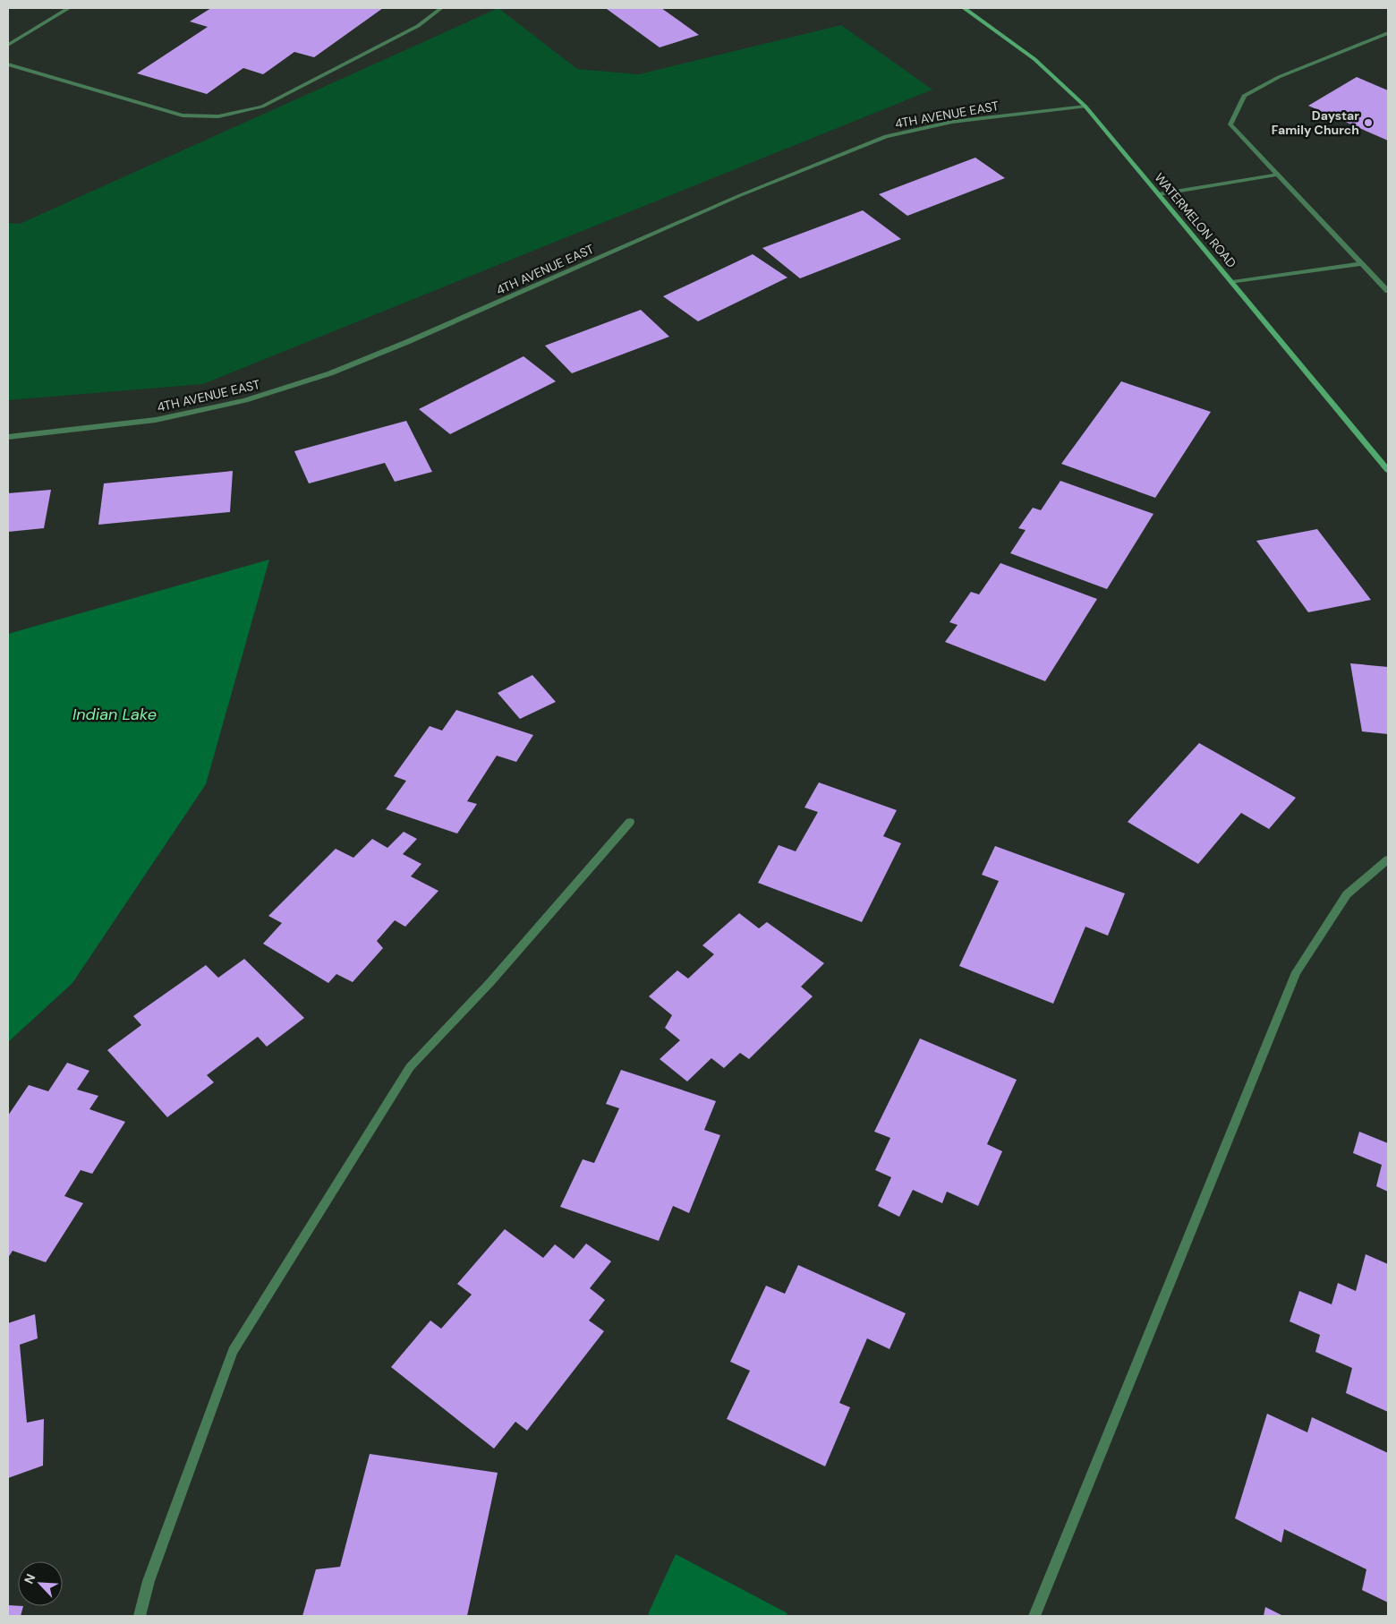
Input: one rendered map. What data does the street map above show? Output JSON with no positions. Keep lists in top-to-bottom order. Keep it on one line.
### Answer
{"streets":{"main road":["WATERMELON ROAD"],"street":["4TH AVENUE EAST"]},"crossings":[["4TH AVENUE EAST","WATERMELON ROAD"]],"water":["Indian Lake"],"places":["Daystar Family Church"],"north":"top left"}
